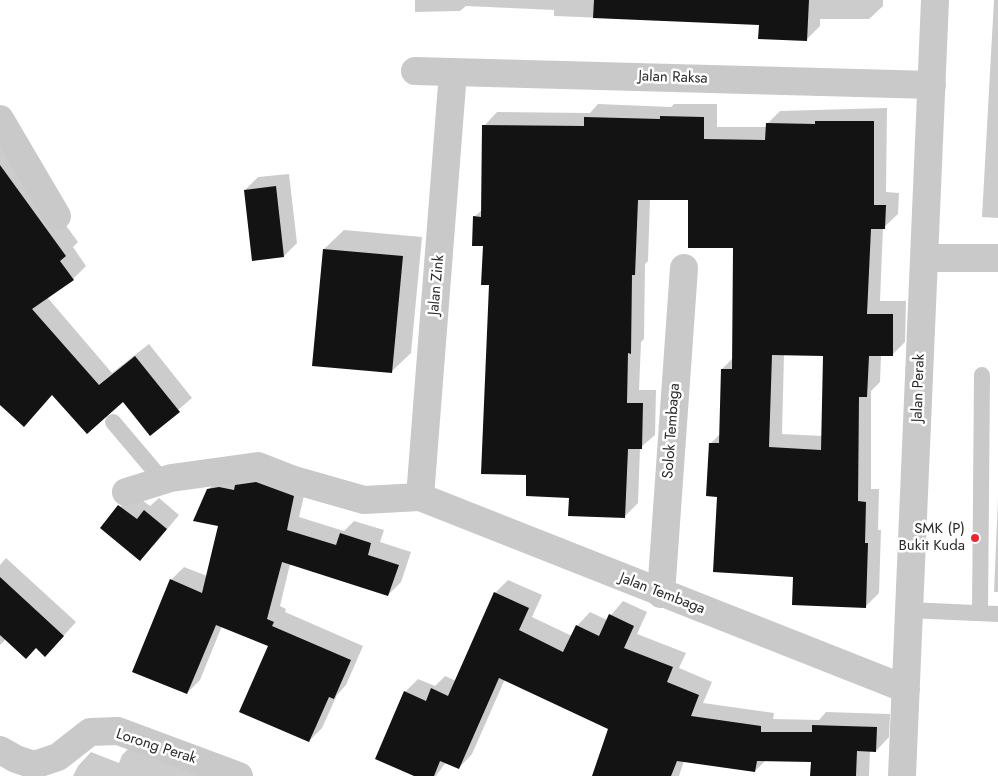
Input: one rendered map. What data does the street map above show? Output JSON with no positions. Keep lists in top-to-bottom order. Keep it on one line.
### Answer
{"streets":{"street":["Jalan Raksa","Jalan Zink","Jalan Perak","Solok Tembaga","Jalan Tembaga","Lorong Perak"]},"crossings":[["Jalan Raksa","Jalan Zink"],["Jalan Raksa","Jalan Perak"],["Jalan Zink","Jalan Tembaga"],["Jalan Perak","Jalan Tembaga"],["Solok Tembaga","Jalan Tembaga"]],"places":["SMK (P) Bukit Kuda"]}
